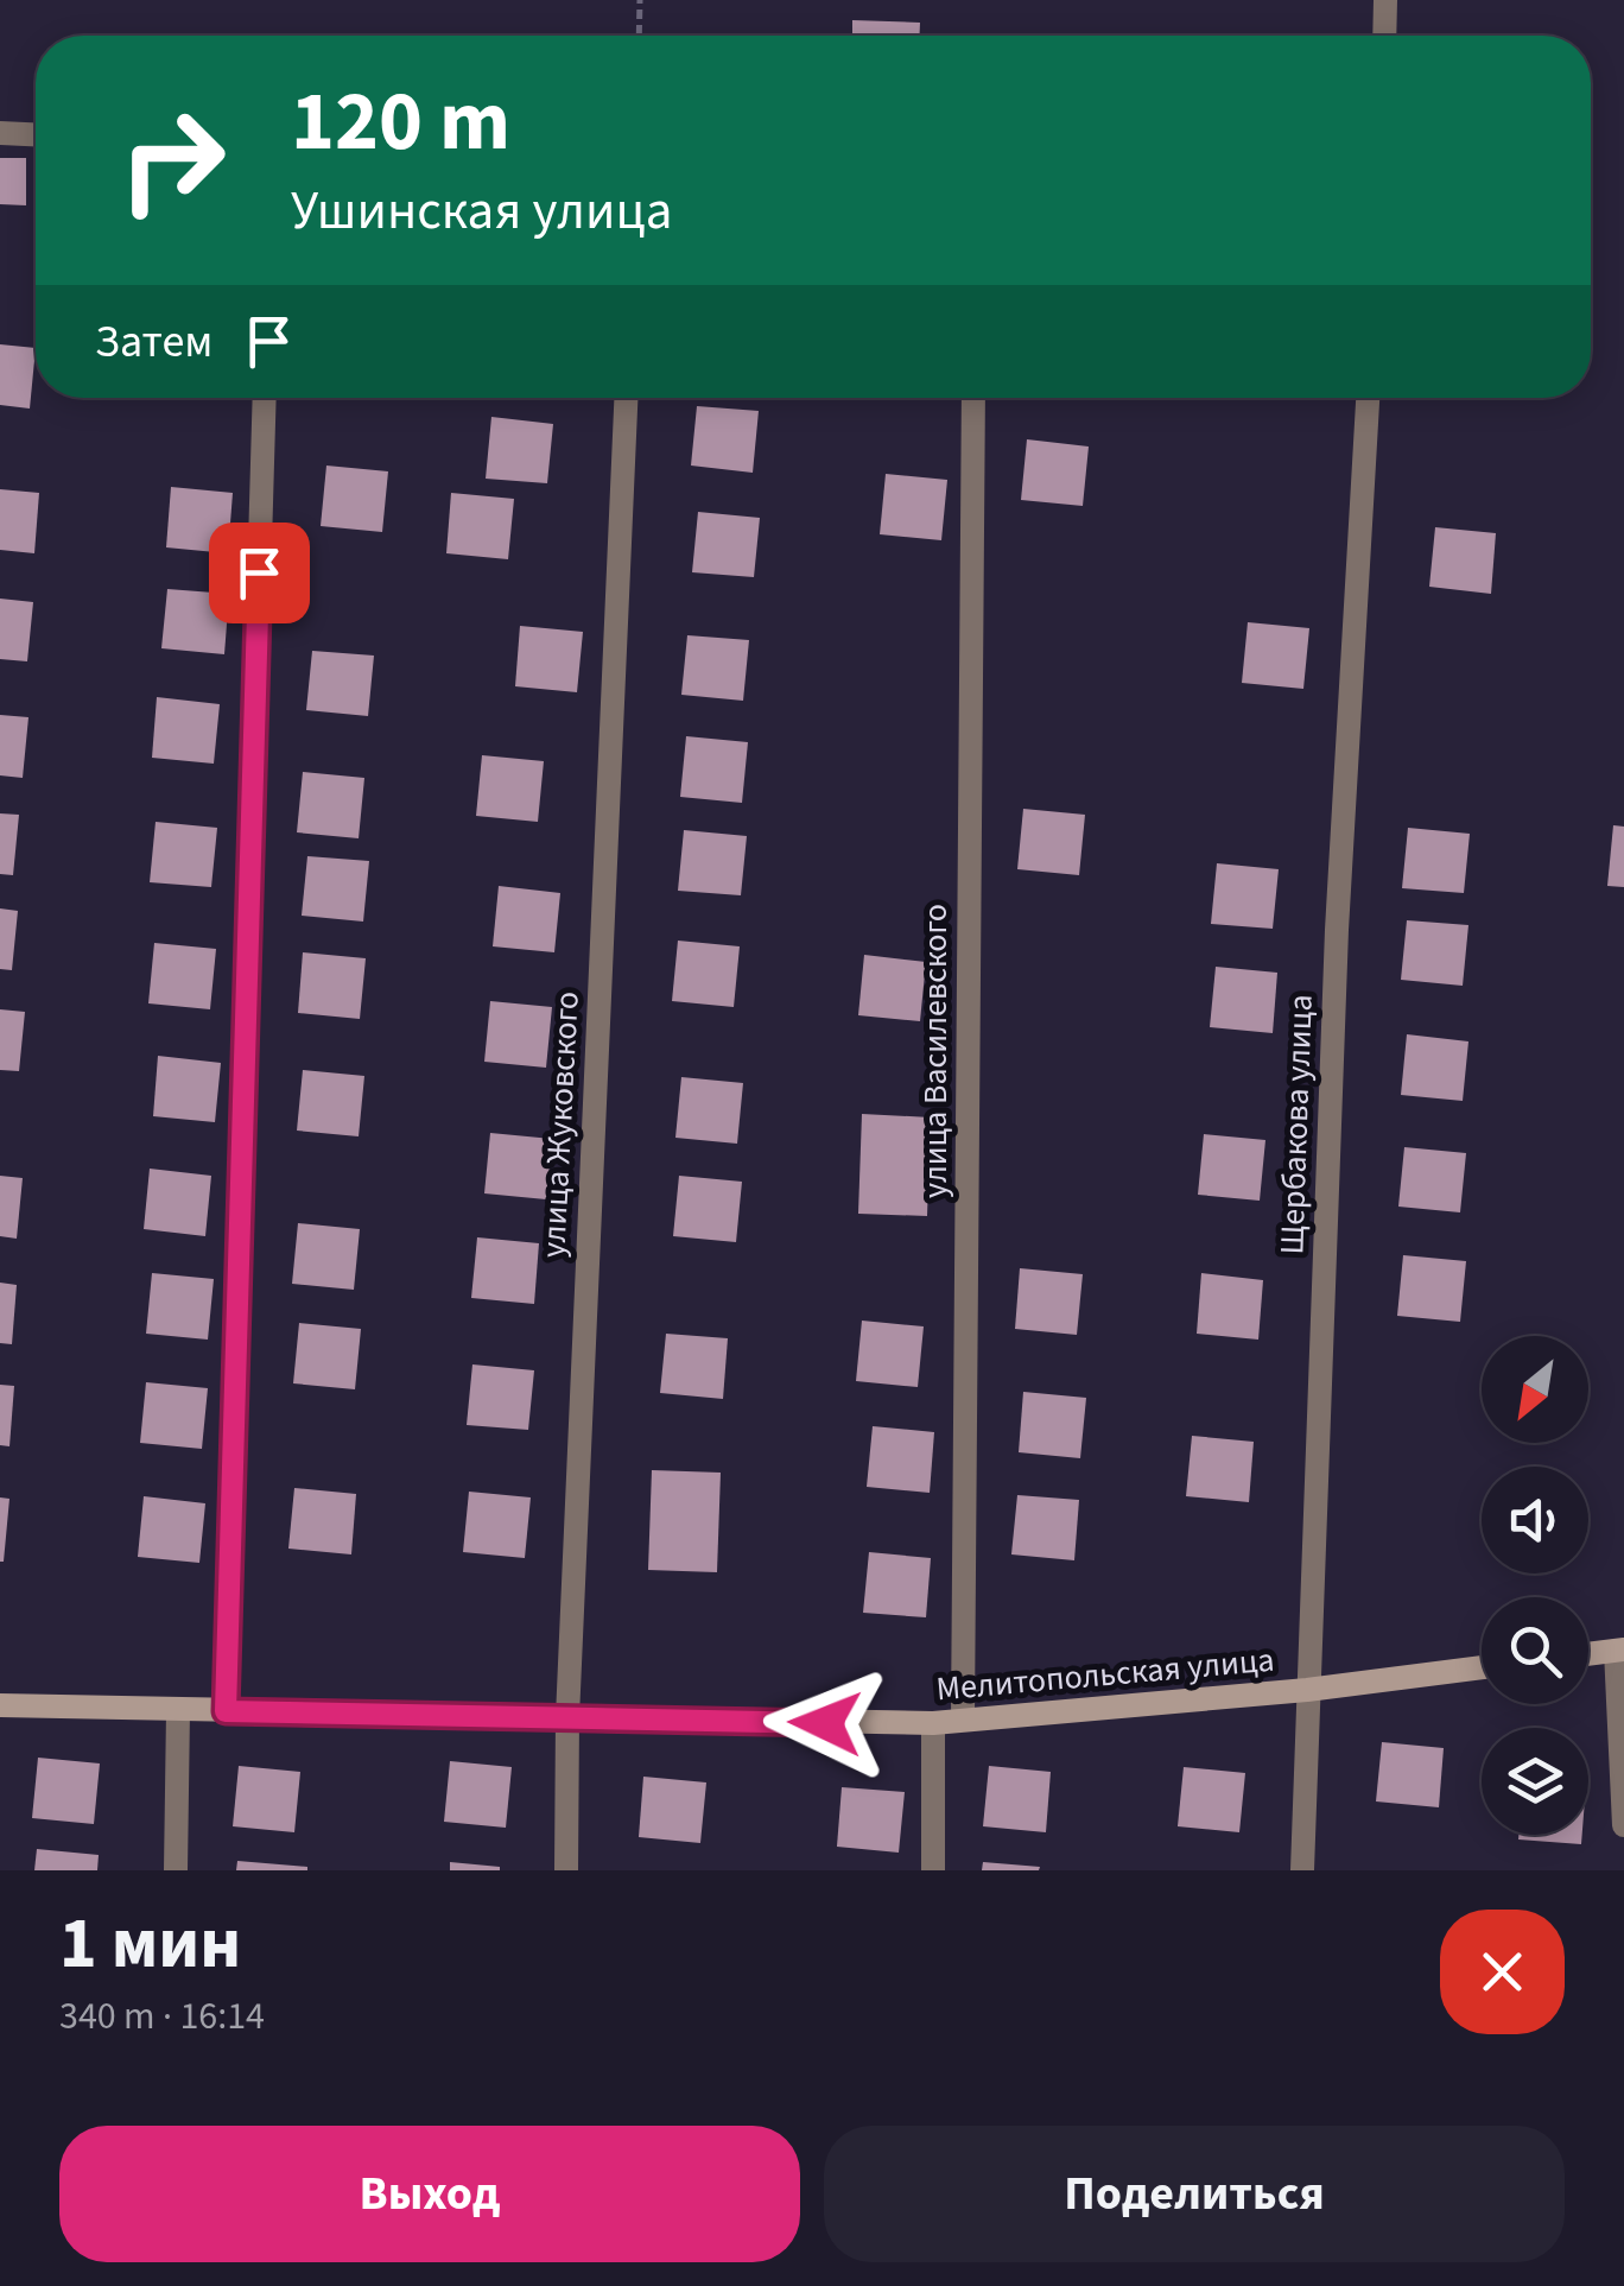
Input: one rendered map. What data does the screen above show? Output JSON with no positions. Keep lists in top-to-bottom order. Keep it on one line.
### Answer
{"streets":{"street":["улица Василевского","улица Жуковского","Щербакова улица","Мелитопольская улица"]},"crossings":[["улица Василевского","Мелитопольская улица"],["улица Жуковского","Мелитопольская улица"],["Щербакова улица","Мелитопольская улица"]],"north":"bottom left","page":{"turn":["120 m","Ушинская улица"],"then":"Затем","heading":["1 мин","340 m · 16:14"],"buttons":["Выход","Поделиться"]}}
